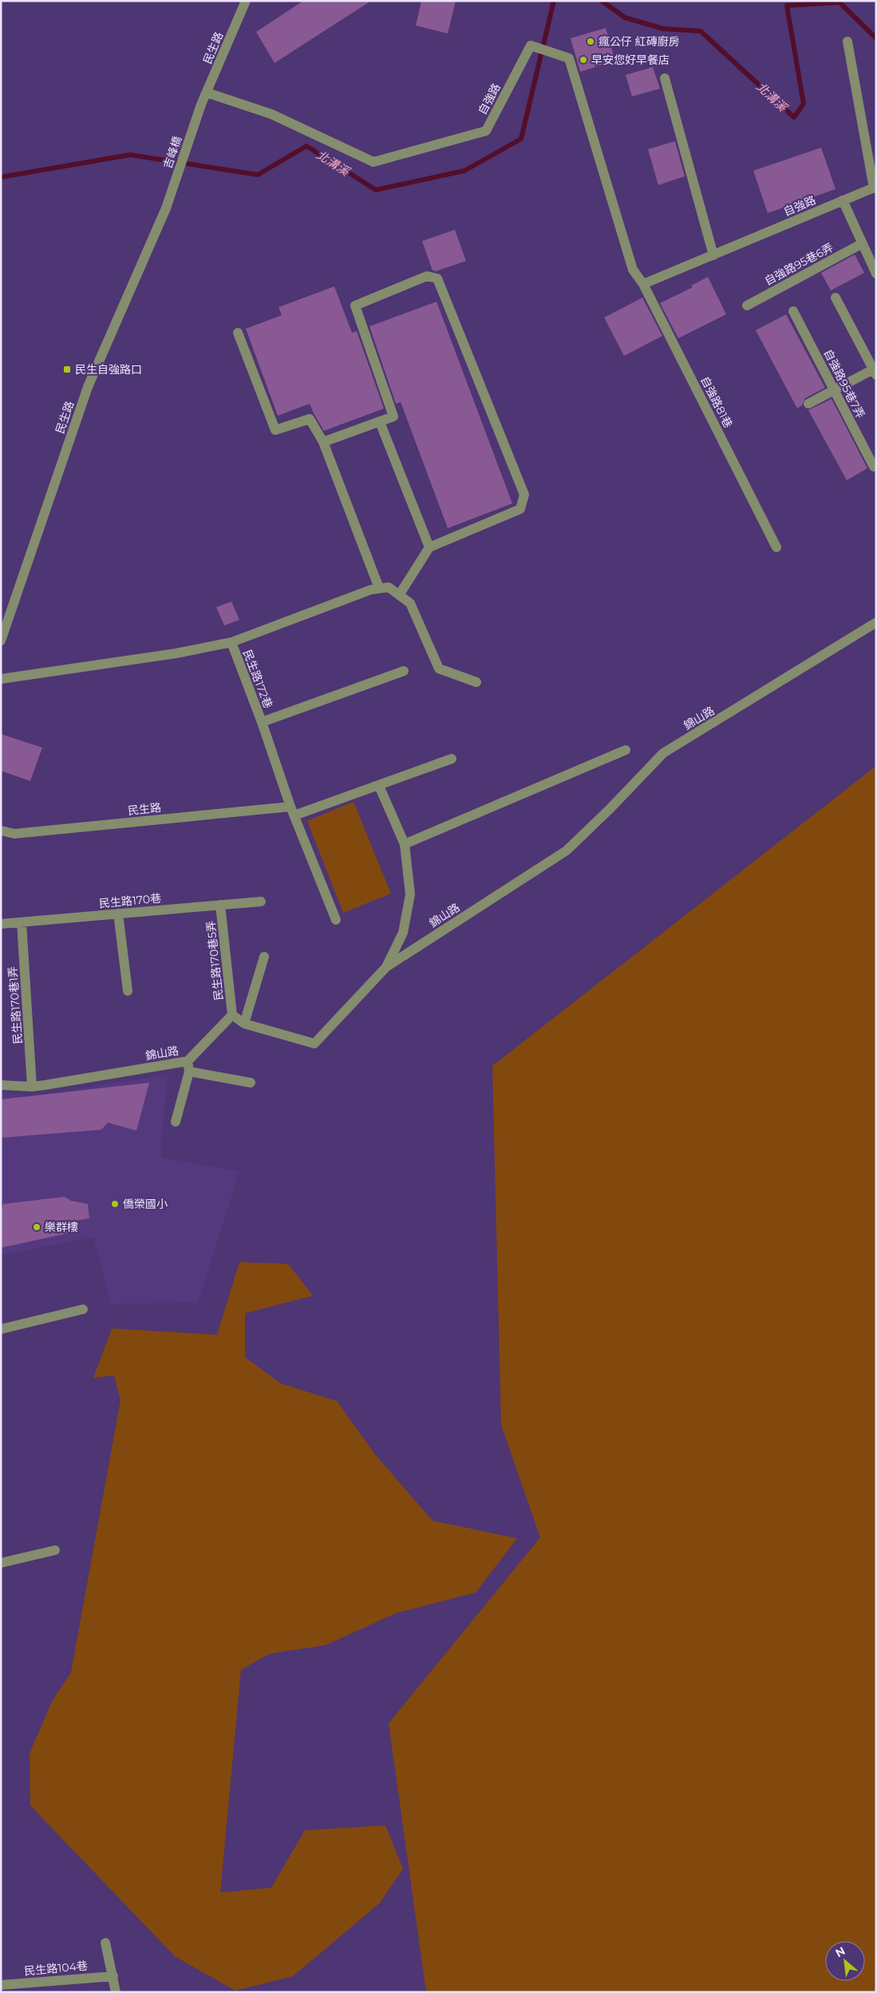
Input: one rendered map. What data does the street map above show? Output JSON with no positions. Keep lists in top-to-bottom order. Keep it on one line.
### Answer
{"streets":{"street":["民生路","自強路","吉峰橋","自強路95巷6弄","自強路95巷7弄","自強路81巷","民生路172巷","錦山路","民生路170巷","民生路170巷5弄","民生路170巷1弄","民生路104巷"]},"crossings":[["民生路","自強路"],["民生路","吉峰橋"],["民生路","民生路172巷"],["自強路","自強路81巷"],["錦山路","民生路170巷5弄"],["錦山路","民生路170巷1弄"],["民生路170巷","民生路170巷5弄"],["民生路170巷","民生路170巷1弄"]],"water":["北溝溪"],"places":{"other":["瘋公仔 紅磚廚房","早安您好早餐店","僑榮國小","樂群樓"],"transit":["民生自強路口"]},"north":"top left"}
